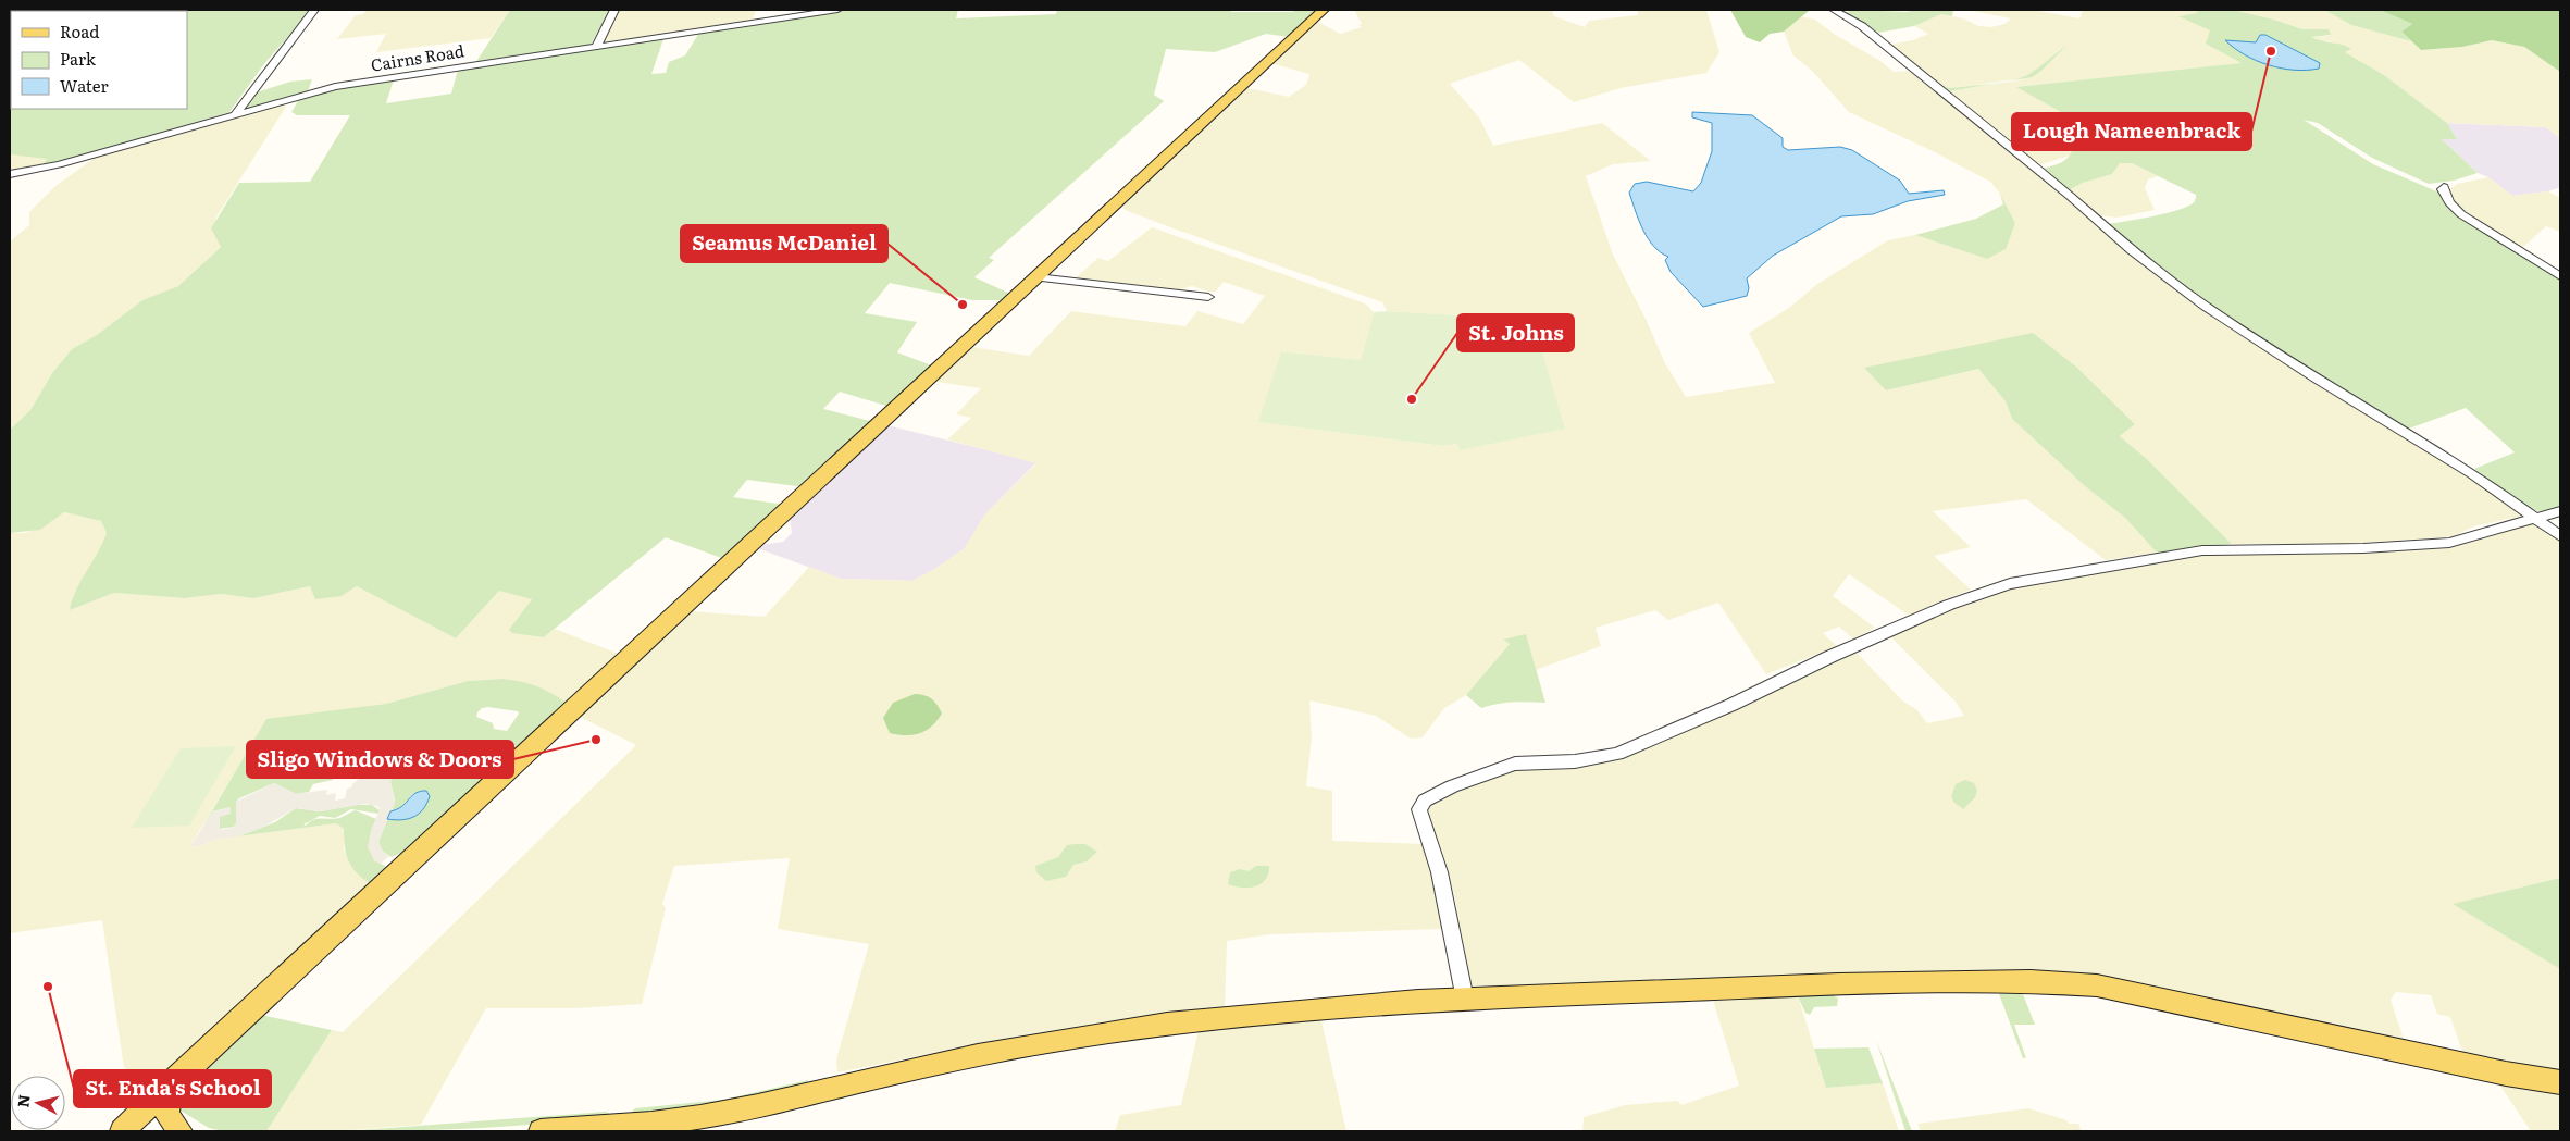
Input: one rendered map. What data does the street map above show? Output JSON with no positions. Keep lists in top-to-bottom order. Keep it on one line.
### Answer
{"streets":{"street":["Cairns Road"]},"places":["Lough Nameenbrack","Seamus McDaniel","St. Johns","Sligo Windows & Doors","St. Enda's School"],"legend":["Road","Park","Water"],"north":"left"}
